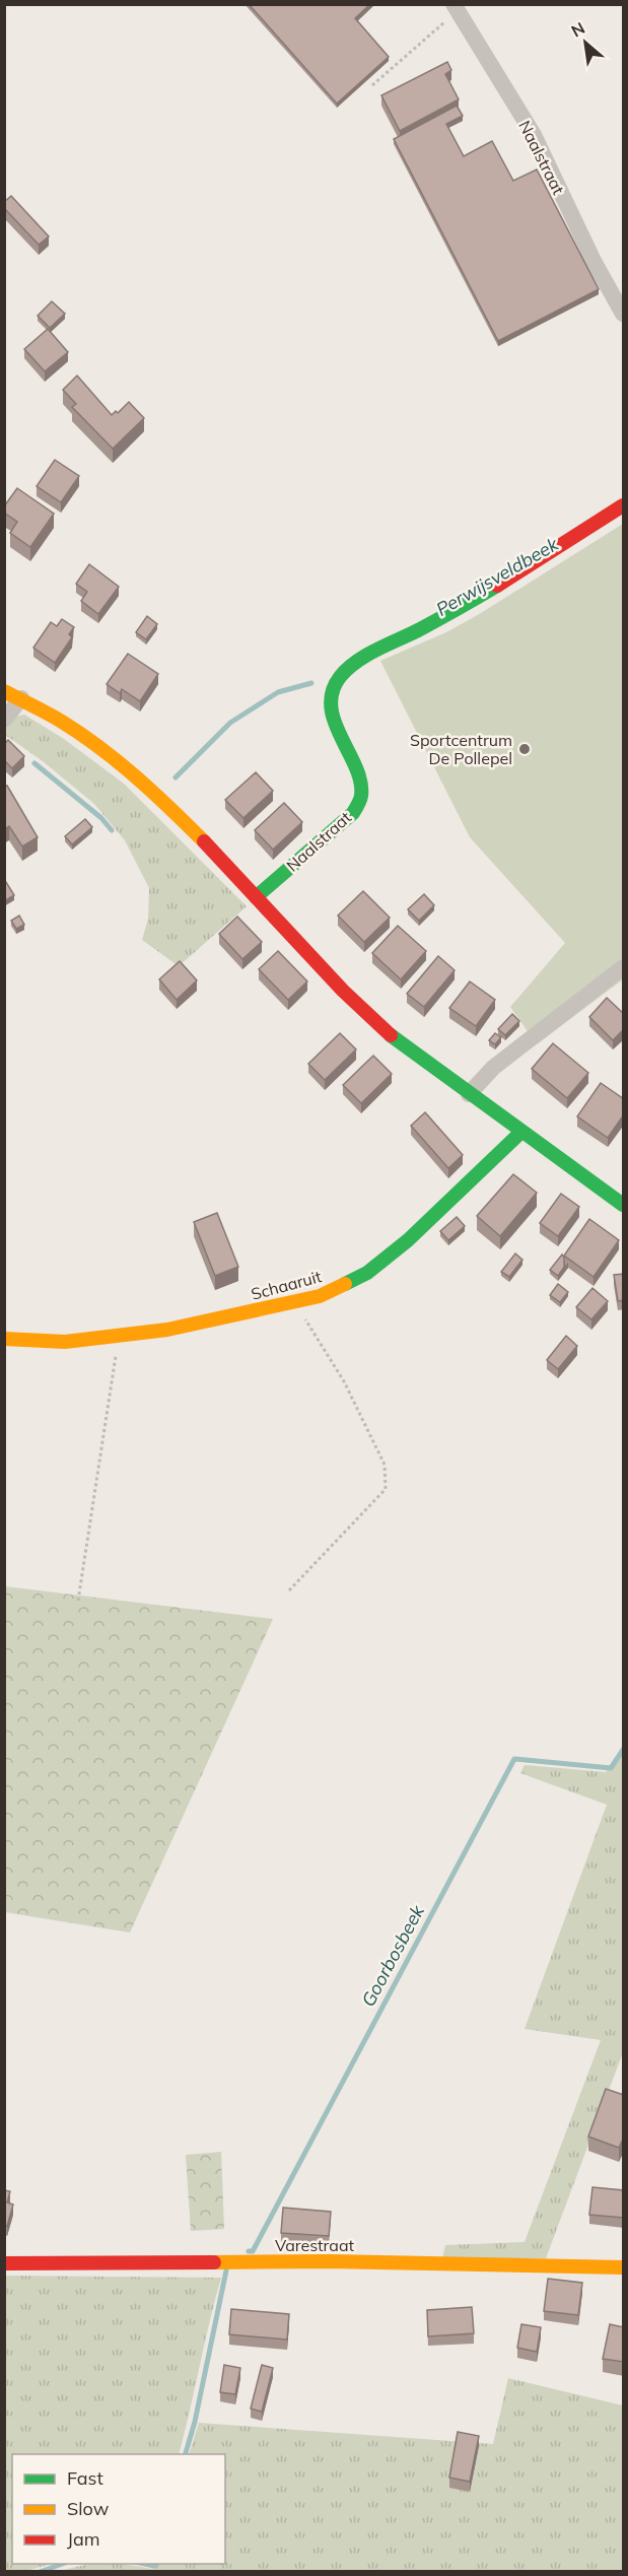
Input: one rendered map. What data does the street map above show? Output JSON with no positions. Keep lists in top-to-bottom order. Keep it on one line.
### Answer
{"streets":{"street":["Naalstraat","Schaaruit","Varestraat"]},"water":["Perwijsveldbeek","Goorbosbeek"],"places":["Sportcentrum De Pollepel"],"legend":["Fast","Slow","Jam"],"north":"top left"}
